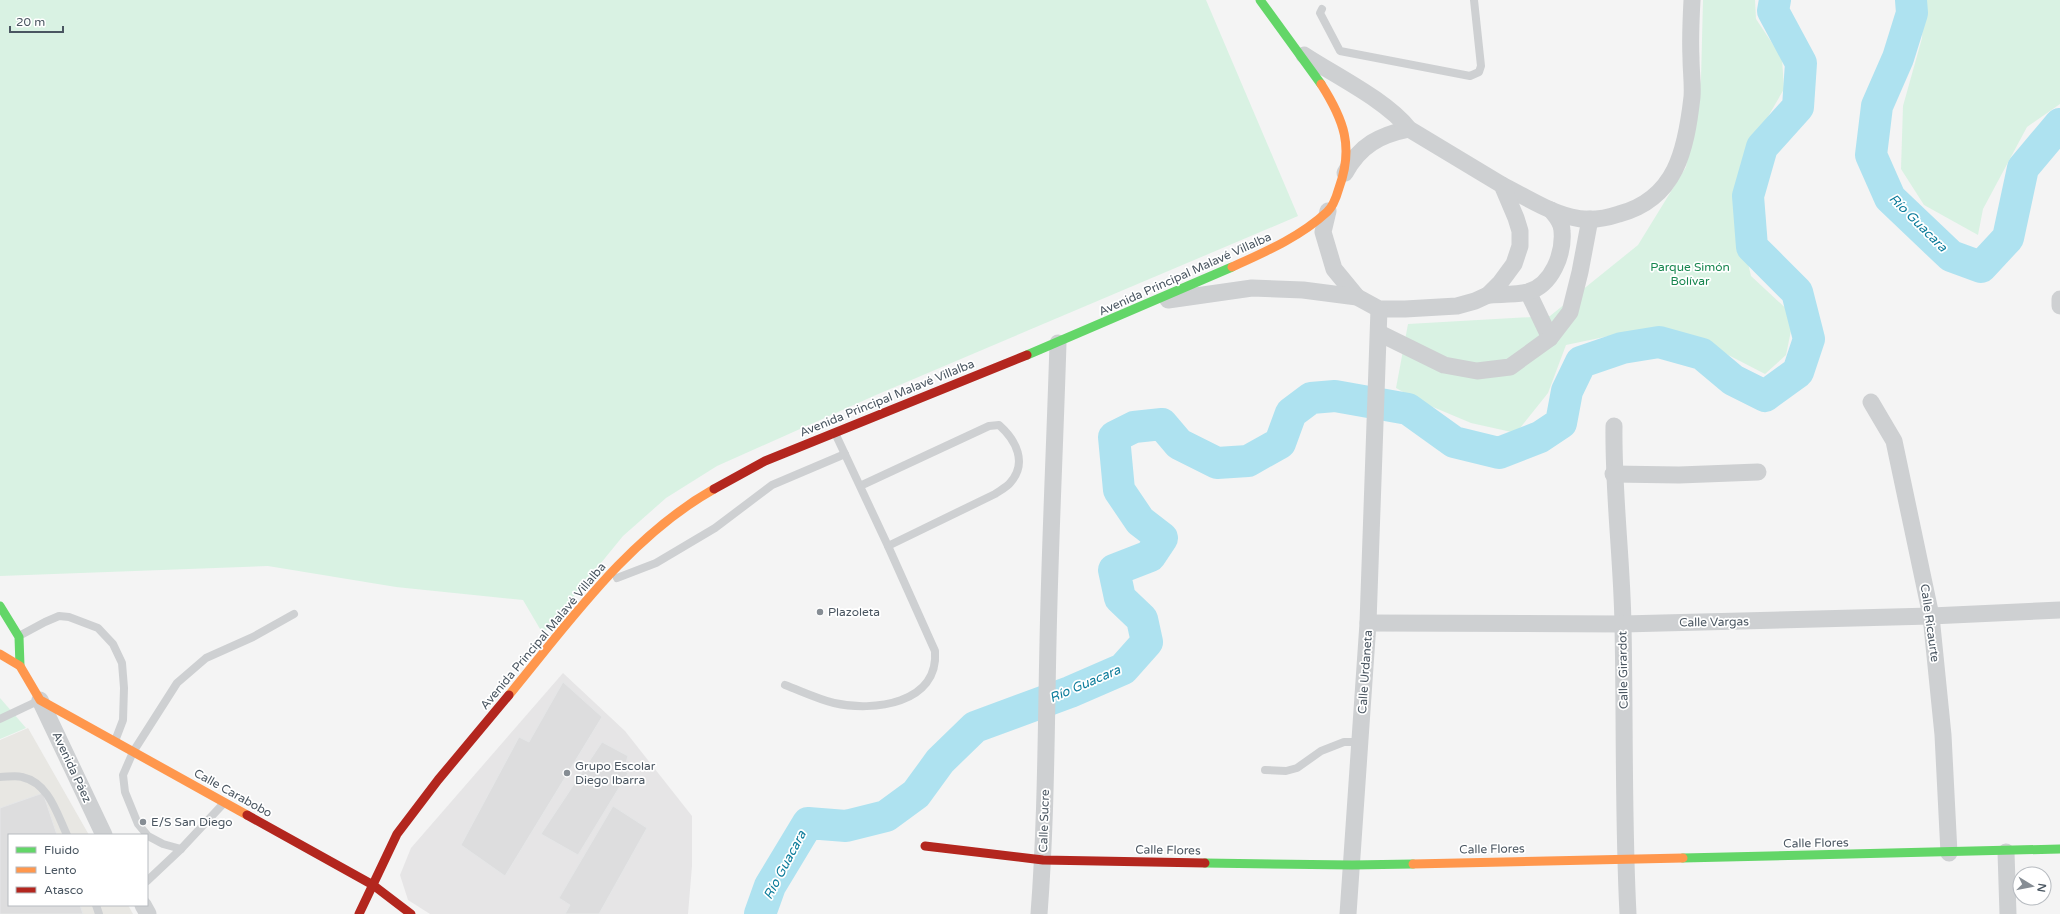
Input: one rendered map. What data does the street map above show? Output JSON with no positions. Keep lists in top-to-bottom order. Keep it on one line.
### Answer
{"streets":{"street":["Avenida Principal Malavé Villalba","Calle Vargas","Calle Ricaurte","Calle Girardot","Calle Urdaneta","Avenida Páez","Calle Carabobo","Calle Sucre","Calle Flores"]},"crossings":[["Avenida Principal Malavé Villalba","Calle Carabobo"],["Avenida Principal Malavé Villalba","Calle Sucre"],["Calle Vargas","Calle Ricaurte"],["Calle Vargas","Calle Girardot"],["Calle Vargas","Calle Urdaneta"],["Calle Ricaurte","Calle Flores"],["Calle Girardot","Calle Flores"],["Calle Urdaneta","Calle Flores"],["Avenida Páez","Calle Carabobo"],["Calle Sucre","Calle Flores"]],"water":["Río Guacara"],"parks":["Parque Simón Bolívar"],"places":["Plazoleta","Grupo Escolar Diego Ibarra","E/S San Diego"],"legend":["Fluido","Lento","Atasco"],"scale_bar":"20 m","north":"right"}
